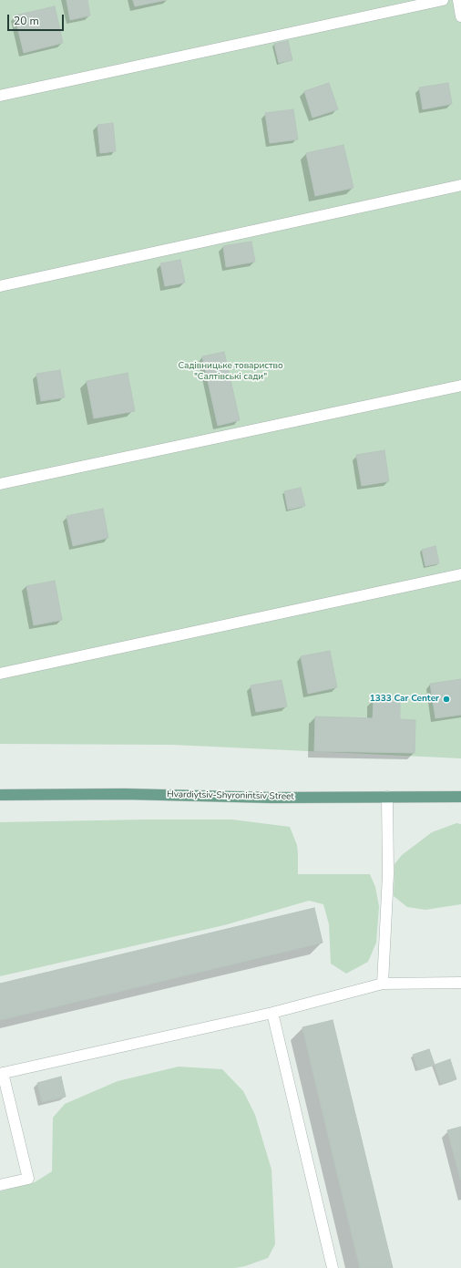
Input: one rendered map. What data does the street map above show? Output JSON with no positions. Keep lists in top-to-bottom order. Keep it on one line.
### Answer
{"streets":{"main road":["Hvardiytsiv-Shyronintsiv Street"]},"parks":["Садівницьке товариство \"Салтівські сади\""],"places":["1333 Car Center"],"scale_bar":"20 m"}
